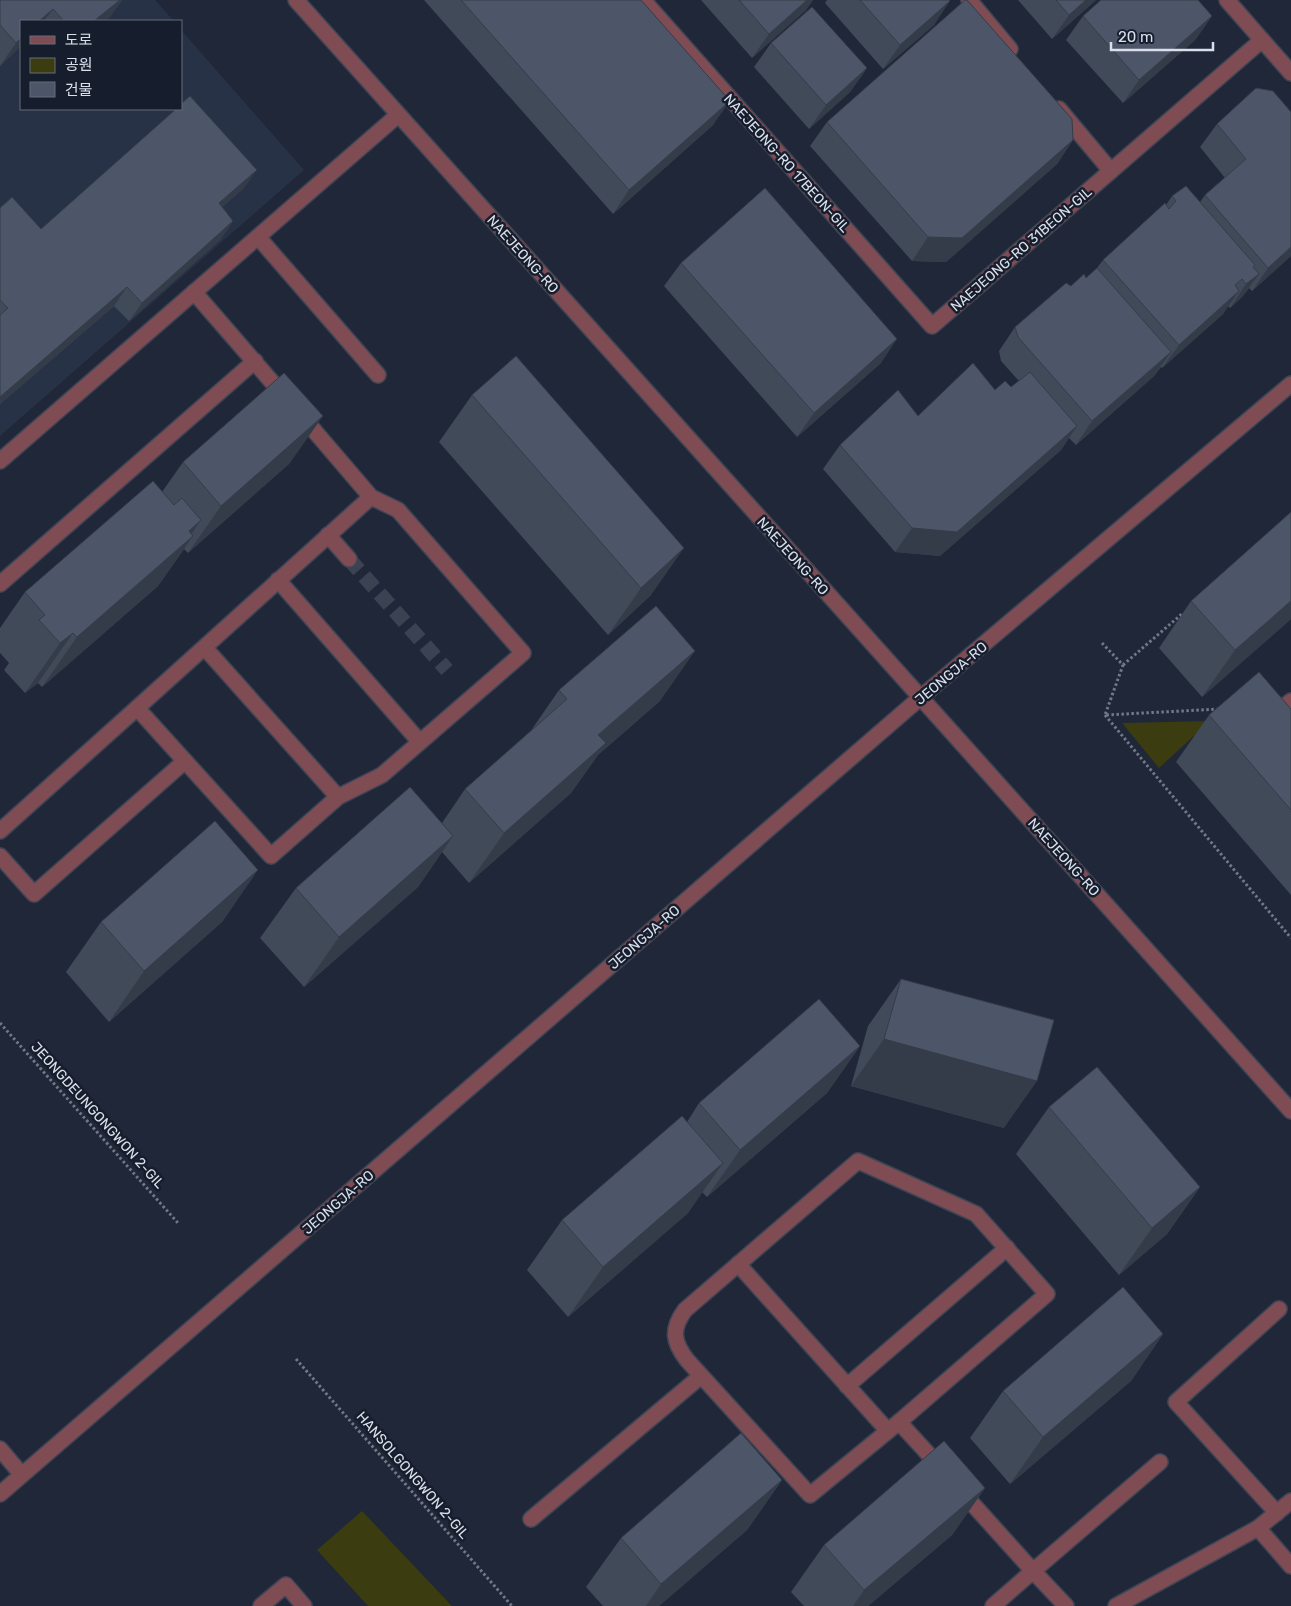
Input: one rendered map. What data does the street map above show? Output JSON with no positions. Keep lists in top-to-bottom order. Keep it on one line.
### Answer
{"streets":{"street":["NAEJEONG-RO 17BEON-GIL","NAEJEONG-RO 31BEON-GIL","NAEJEONG-RO","JEONGJA-RO"],"path":["JEONGDEUNGONGWON 2-GIL","HANSOLGONGWON 2-GIL"]},"crossings":[["NAEJEONG-RO 17BEON-GIL","NAEJEONG-RO 31BEON-GIL"],["NAEJEONG-RO","JEONGJA-RO"]],"legend":["도로","공원","건물"],"scale_bar":"20 m"}
